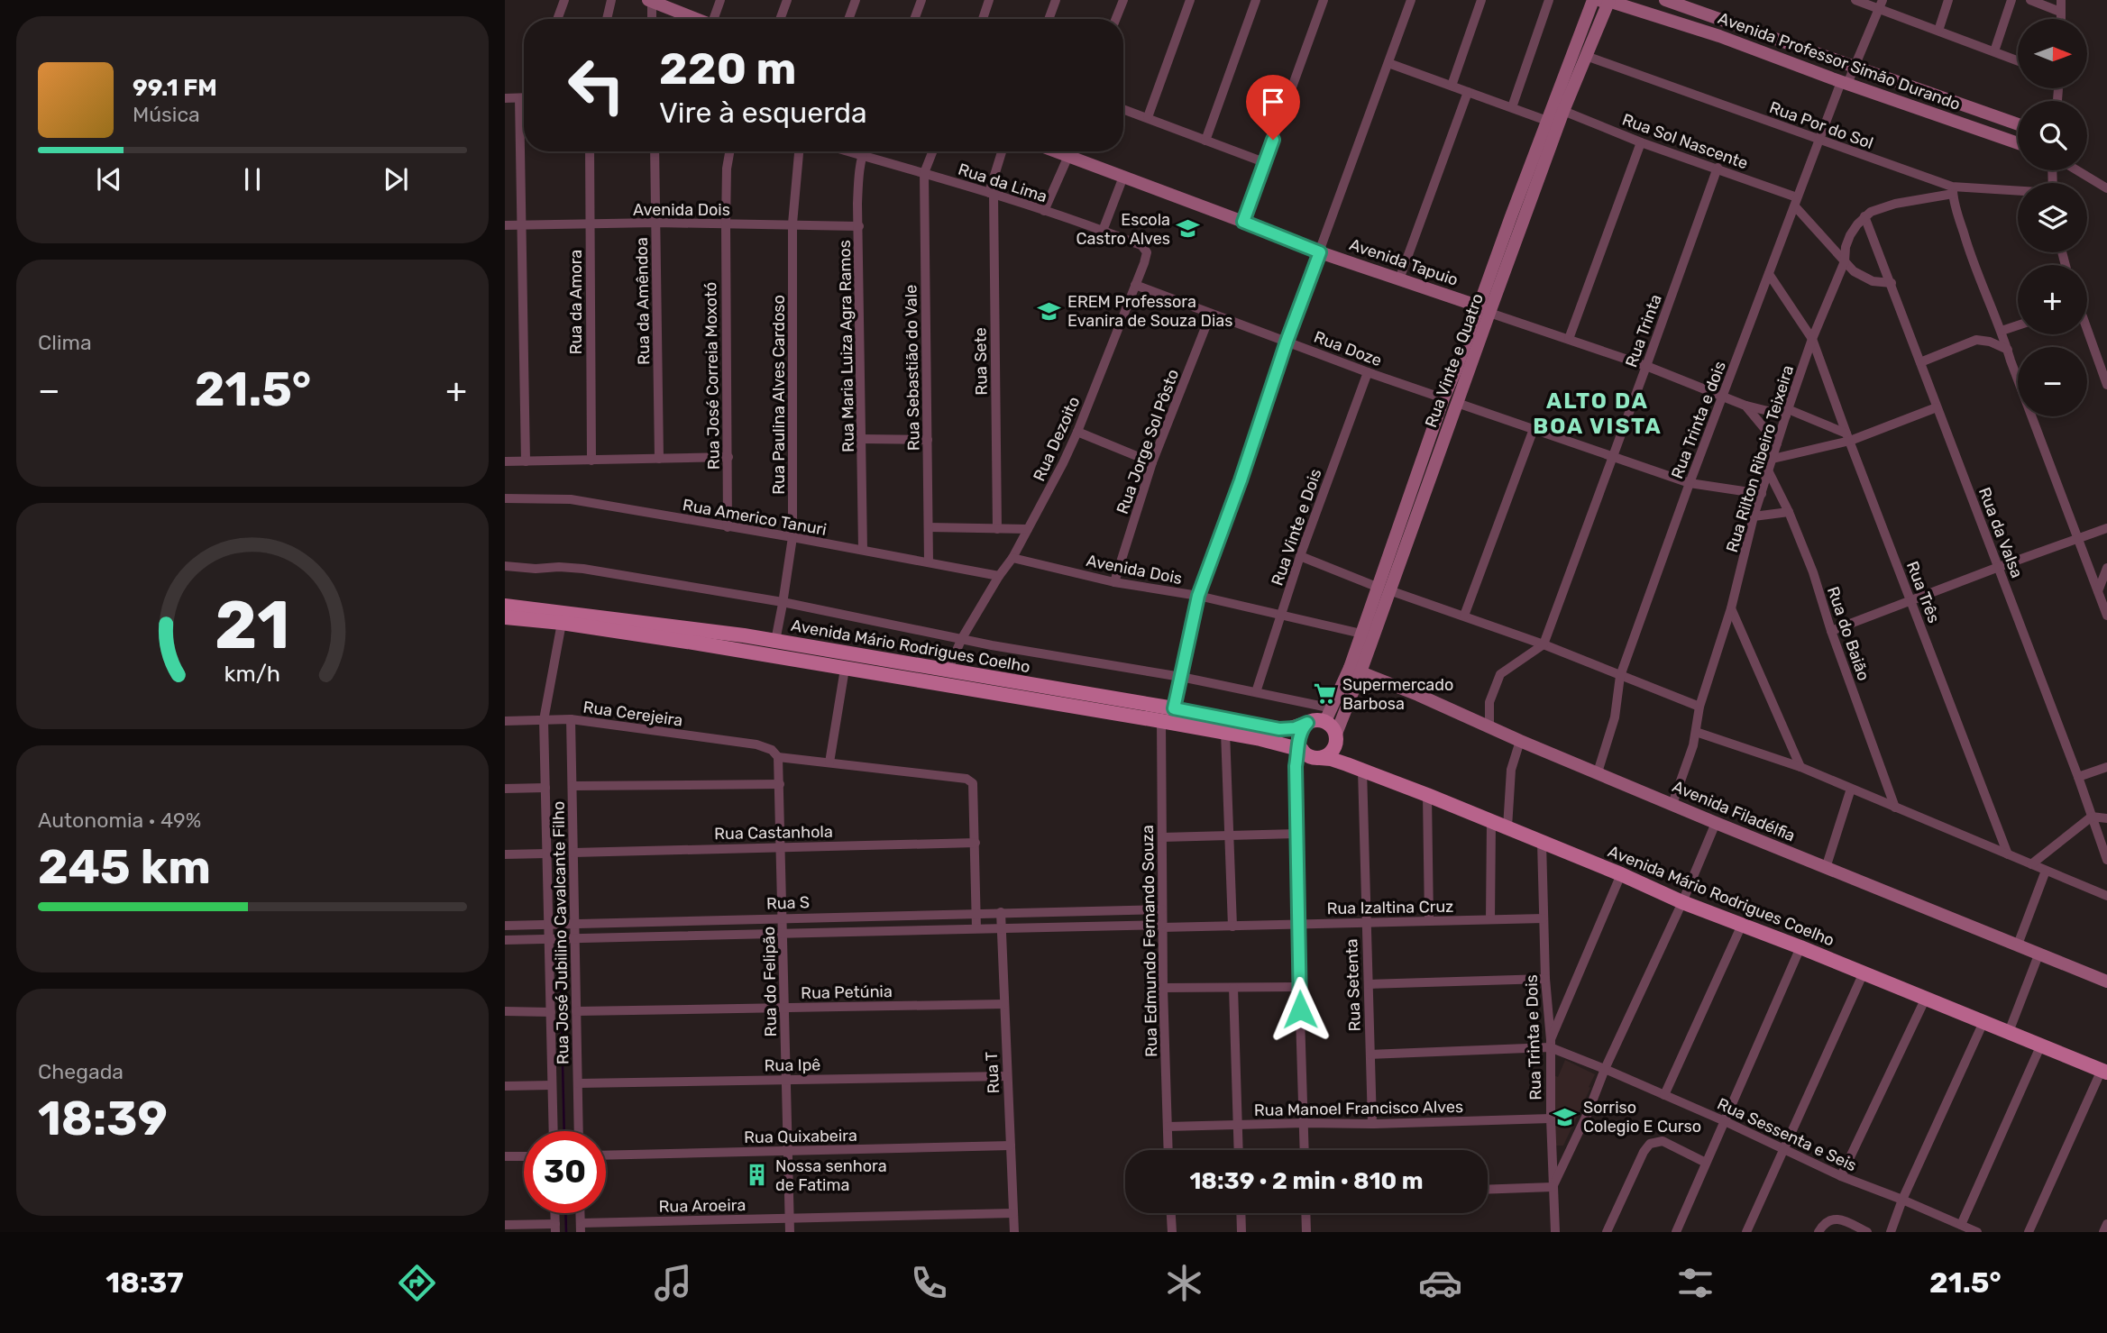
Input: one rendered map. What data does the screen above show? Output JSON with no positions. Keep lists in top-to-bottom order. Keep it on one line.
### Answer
{"streets":{"main road":["Avenida Mário Rodrigues Coelho"],"street":["Avenida Professor Simão Durando","Rua Por do Sol","Rua Sol Nascente","Rua da Lima","Avenida Dois","Avenida Tapuio","Rua da Amêndoa","Rua da Amora","Rua Trinta","Rua Maria Luiza Agra Ramos","Rua Doze","Rua Vinte e Quatro","Rua Sete","Rua Sebastião do Vale","Rua José Correia Moxotó","Rua Paulina Alves Cardoso","Rua Trinta e dois","Rua Dezoito","Rua Jorge Sol Pôsto","Rua Rilton Ribeiro Teixeira","Rua Americo Tanuri","Rua Vinte e Dois","Rua da Valsa","Rua Três","Rua do Baião","Rua Cerejeira","Avenida Filadélfia","Rua Castanhola","Rua S","Rua Izaltina Cruz","Rua José Jubilino Cavalcante Filho","Rua Edmundo Fernando Souza","Rua do Felipão","Rua Setenta","Rua Petúnia","Rua Trinta e Dois","Rua Ipê","Rua T","Rua Manoel Francisco Alves","Rua Sessenta e Seis","Rua Quixabeira","Rua Aroeira"]},"crossings":[["Avenida Professor Simão Durando","Rua Vinte e Quatro"],["Avenida Professor Simão Durando","Rua Trinta e dois"],["Rua Por do Sol","Rua Vinte e Quatro"],["Rua Por do Sol","Rua Trinta e dois"],["Rua Sol Nascente","Rua Trinta"],["Rua Sol Nascente","Rua Vinte e Quatro"],["Rua Sol Nascente","Rua Trinta e dois"],["Rua da Lima","Rua Maria Luiza Agra Ramos"],["Rua da Lima","Rua Sete"],["Rua da Lima","Rua Sebastião do Vale"],["Rua da Lima","Rua Dezoito"],["Avenida Dois","Rua da Amêndoa"],["Avenida Dois","Rua da Amora"],["Avenida Dois","Rua Maria Luiza Agra Ramos"],["Avenida Dois","Rua Vinte e Quatro"],["Avenida Dois","Rua José Correia Moxotó"],["Avenida Dois","Rua Paulina Alves Cardoso"],["Avenida Dois","Rua Dezoito"],["Avenida Dois","Rua Jorge Sol Pôsto"],["Avenida Dois","Rua Vinte e Dois"],["Avenida Tapuio","Rua Trinta"],["Avenida Tapuio","Rua Vinte e Quatro"],["Avenida Tapuio","Rua Trinta e dois"],["Avenida Tapuio","Rua Rilton Ribeiro Teixeira"],["Avenida Tapuio","Rua Três"],["Rua Maria Luiza Agra Ramos","Rua Americo Tanuri"],["Rua Doze","Rua Vinte e Quatro"],["Rua Doze","Rua Dezoito"],["Rua Doze","Rua Jorge Sol Pôsto"],["Rua Doze","Rua Vinte e Dois"],["Rua Vinte e Quatro","Avenida Mário Rodrigues Coelho"],["Rua Vinte e Quatro","Avenida Filadélfia"],["Rua Sebastião do Vale","Rua Americo Tanuri"],["Rua José Correia Moxotó","Rua Americo Tanuri"],["Rua Paulina Alves Cardoso","Rua Americo Tanuri"],["Rua Paulina Alves Cardoso","Avenida Mário Rodrigues Coelho"],["Rua Trinta e dois","Rua Três"],["Rua Trinta e dois","Avenida Filadélfia"],["Rua Dezoito","Rua Americo Tanuri"],["Rua Dezoito","Avenida Mário Rodrigues Coelho"],["Rua Rilton Ribeiro Teixeira","Rua da Valsa"],["Rua Rilton Ribeiro Teixeira","Rua Três"],["Rua Rilton Ribeiro Teixeira","Rua do Baião"],["Rua Rilton Ribeiro Teixeira","Avenida Filadélfia"],["Avenida Mário Rodrigues Coelho","Rua José Jubilino Cavalcante Filho"],["Avenida Mário Rodrigues Coelho","Rua Edmundo Fernando Souza"],["Avenida Mário Rodrigues Coelho","Rua Setenta"],["Avenida Mário Rodrigues Coelho","Rua Trinta e Dois"],["Rua Cerejeira","Rua José Jubilino Cavalcante Filho"],["Rua Cerejeira","Rua do Felipão"],["Rua Castanhola","Rua José Jubilino Cavalcante Filho"],["Rua Castanhola","Rua do Felipão"],["Rua S","Rua Izaltina Cruz"],["Rua S","Rua José Jubilino Cavalcante Filho"],["Rua S","Rua Edmundo Fernando Souza"],["Rua S","Rua do Felipão"],["Rua S","Rua T"],["Rua Izaltina Cruz","Rua Edmundo Fernando Souza"],["Rua Izaltina Cruz","Rua Setenta"],["Rua Izaltina Cruz","Rua Trinta e Dois"],["Rua Izaltina Cruz","Rua T"],["Rua José Jubilino Cavalcante Filho","Rua Petúnia"],["Rua José Jubilino Cavalcante Filho","Rua Ipê"],["Rua Edmundo Fernando Souza","Rua Manoel Francisco Alves"],["Rua do Felipão","Rua Petúnia"],["Rua do Felipão","Rua Ipê"],["Rua do Felipão","Rua Quixabeira"],["Rua do Felipão","Rua Aroeira"],["Rua Setenta","Rua Manoel Francisco Alves"],["Rua Petúnia","Rua T"],["Rua Trinta e Dois","Rua Manoel Francisco Alves"],["Rua Trinta e Dois","Rua Sessenta e Seis"],["Rua Ipê","Rua T"],["Rua T","Rua Quixabeira"],["Rua T","Rua Aroeira"]],"districts":["ALTO DA BOA VISTA"],"places":{"school or university":["Escola Castro Alves","EREM Professora Evanira de Souza Dias","Sorriso Colegio E Curso"],"supermarket":["Supermercado Barbosa"],"building":["Nossa senhora de Fatima"]},"north":"right","page":{"map_buttons":["+","−"],"turn":["220 m","Vire à esquerda"],"song":["99.1 FM","Música"],"tile":["Clima",["Autonomia · 49%","245 km"],["Chegada","18:39"]],"heat":["−","21.5°","+"],"limit":"30","trip":"18:39 · 2 min · 810 m","tabs":["18:37","21.5°"],"gauge":["21","km/h"]}}
